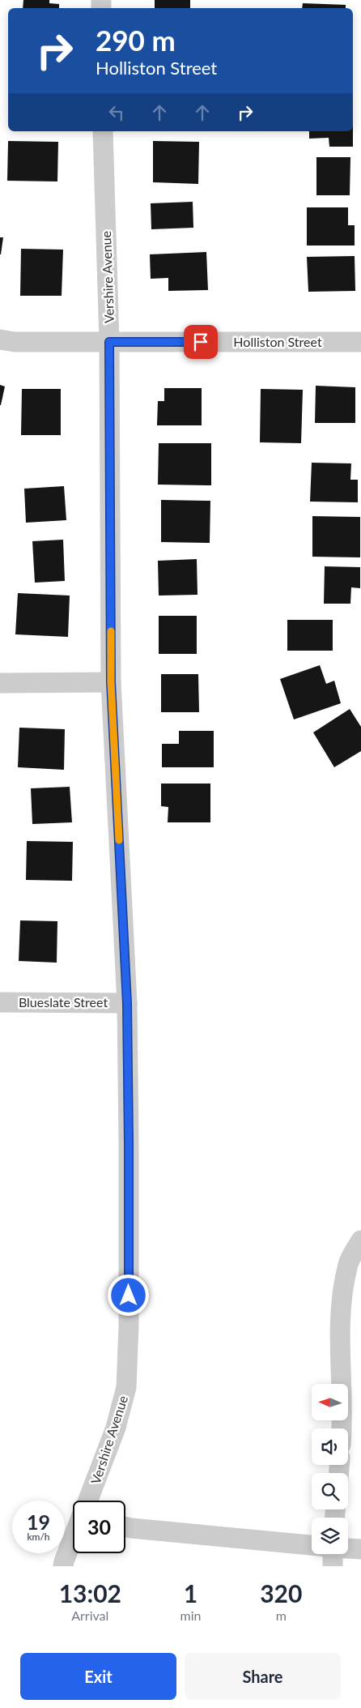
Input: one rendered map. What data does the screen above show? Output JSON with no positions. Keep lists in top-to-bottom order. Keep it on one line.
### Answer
{"streets":{"street":["Vershire Avenue","Holliston Street","Blueslate Street"]},"crossings":[["Vershire Avenue","Holliston Street"],["Vershire Avenue","Blueslate Street"]],"north":"left","page":{"turn":["290 m","Holliston Street"],"speed":"19 km/h","limit":"30","eta":["13:02","Arrival","1","min","320","m"],"buttons":["Exit","Share"]}}
